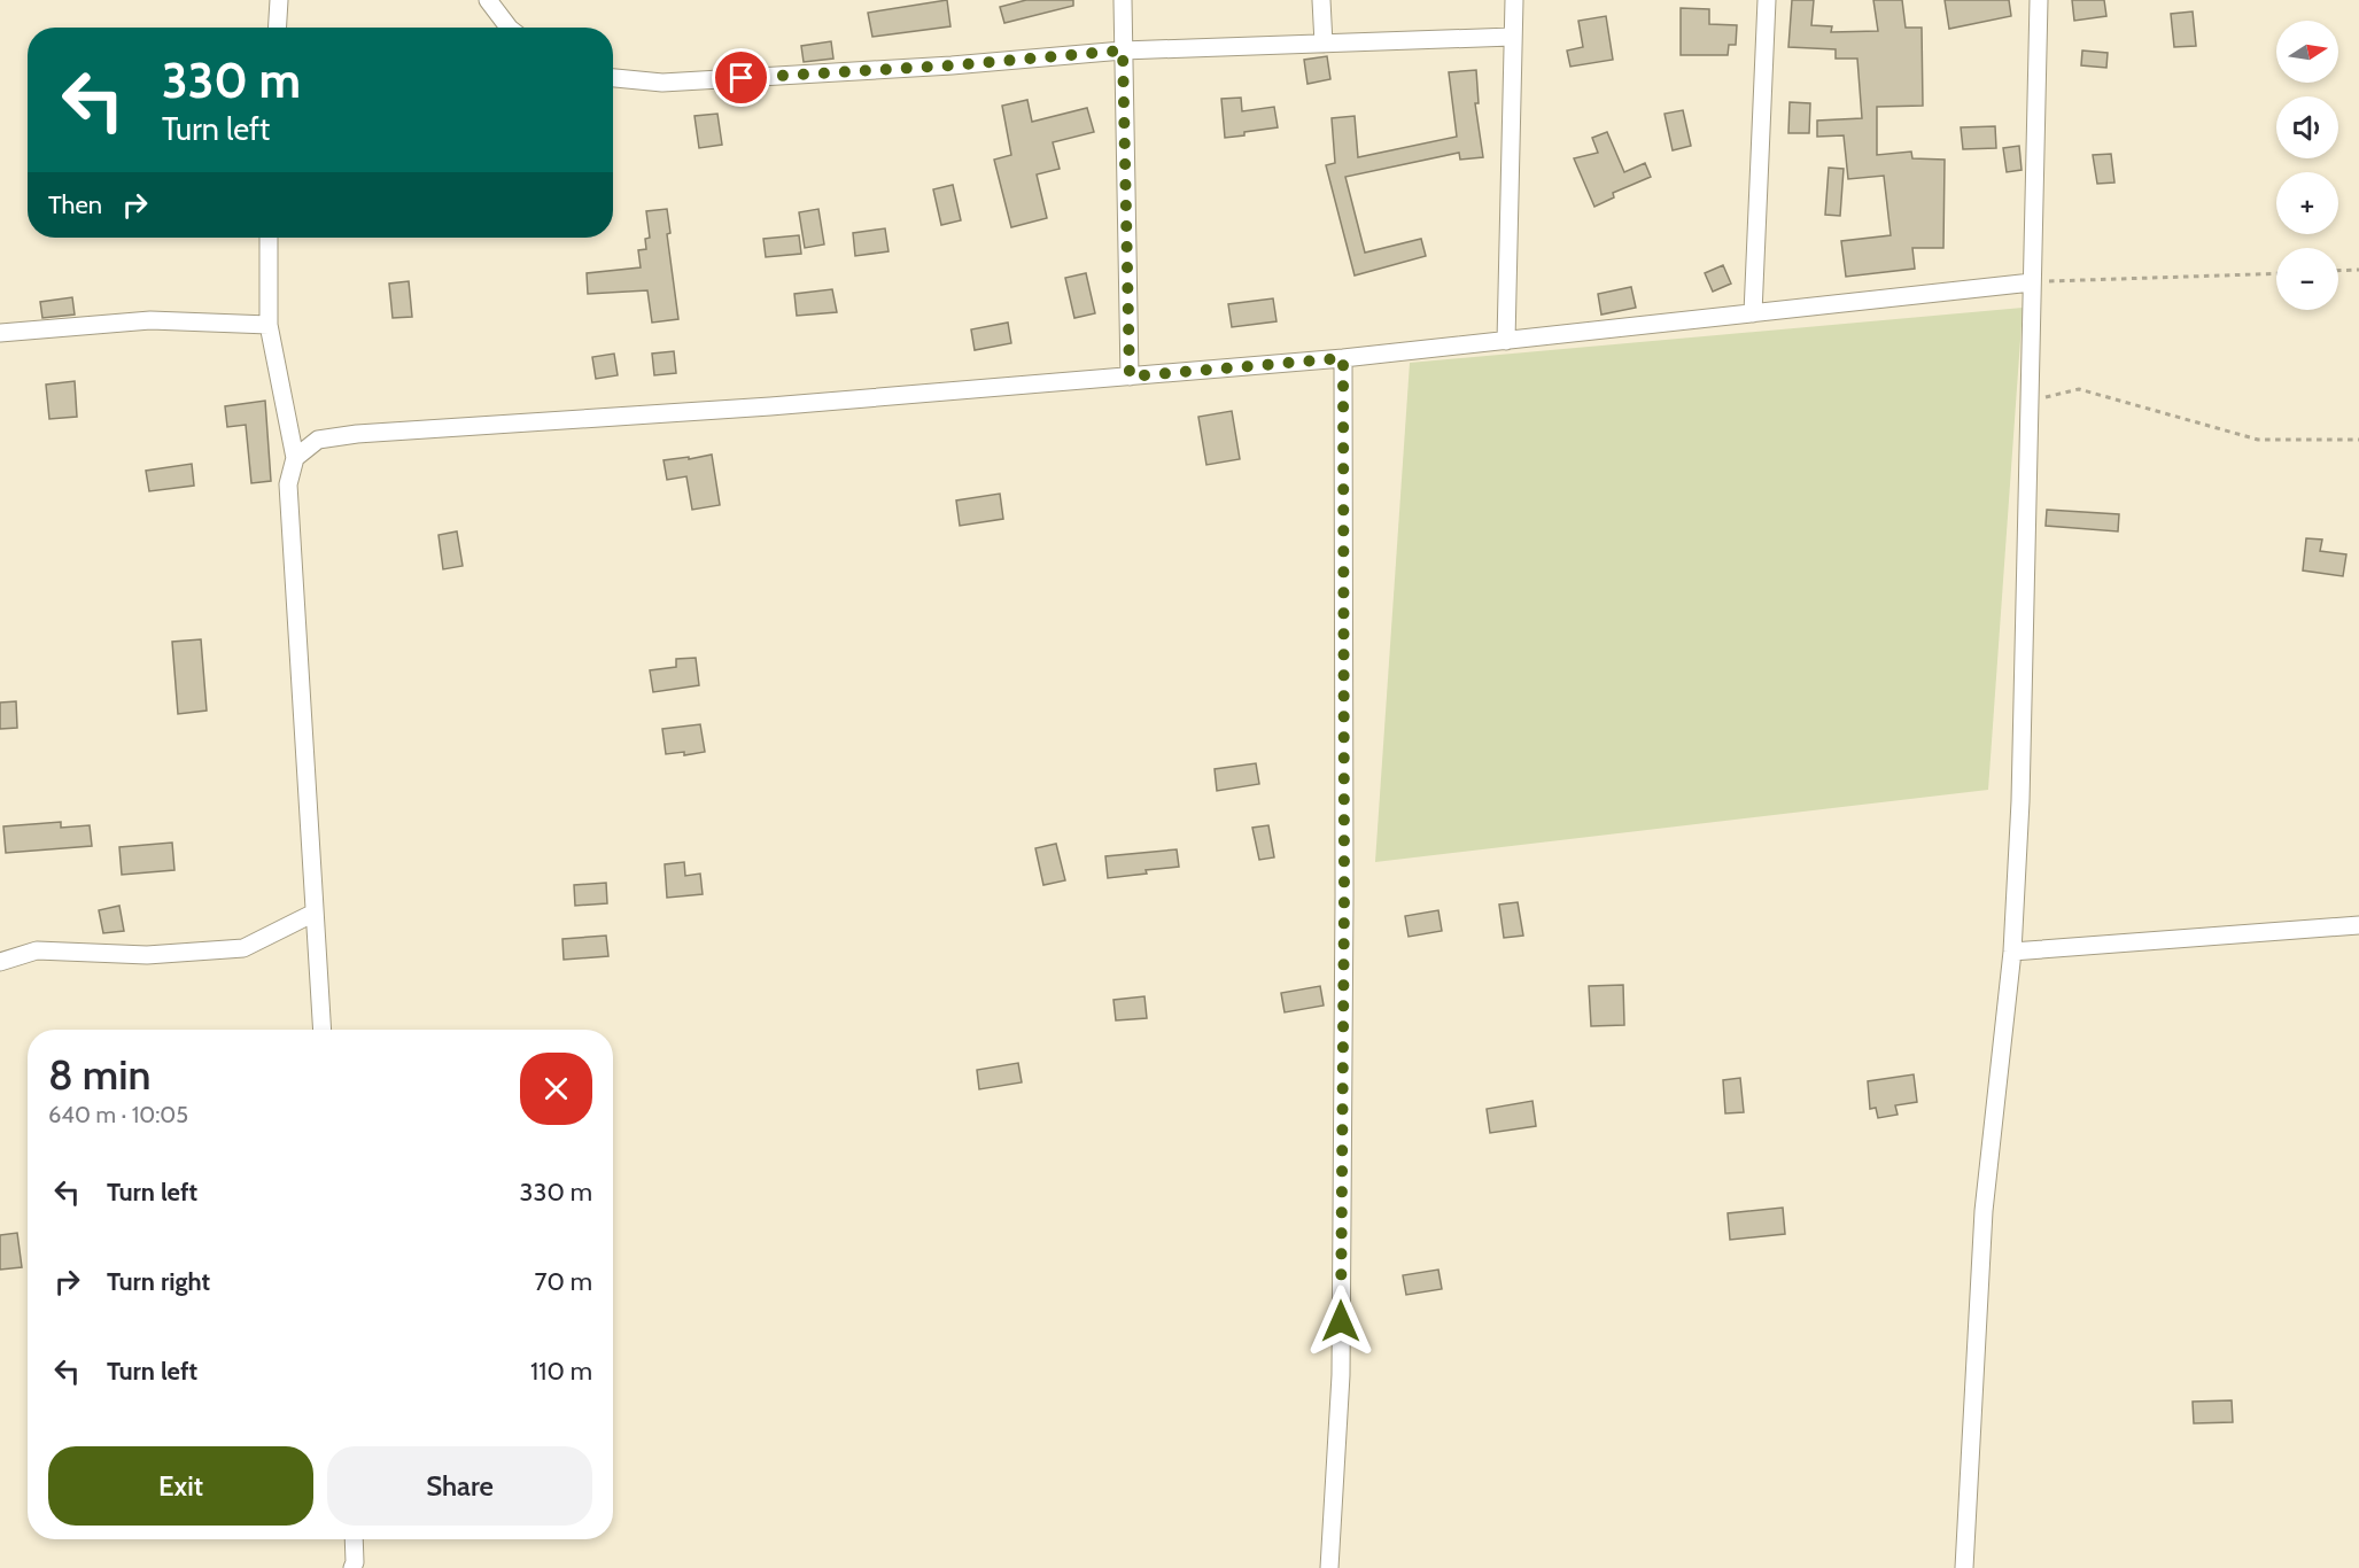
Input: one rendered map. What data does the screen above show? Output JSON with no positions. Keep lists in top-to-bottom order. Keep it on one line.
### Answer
{"north":"right","page":{"map_buttons":["+","−"],"turn":["330 m","Turn left"],"then":"Then","heading":["8 min","640 m · 10:05"],"list":[{"name":"Turn left","value":"330 m"},{"name":"Turn right","value":"70 m"},{"name":"Turn left","value":"110 m"}],"buttons":["Exit","Share"]}}
